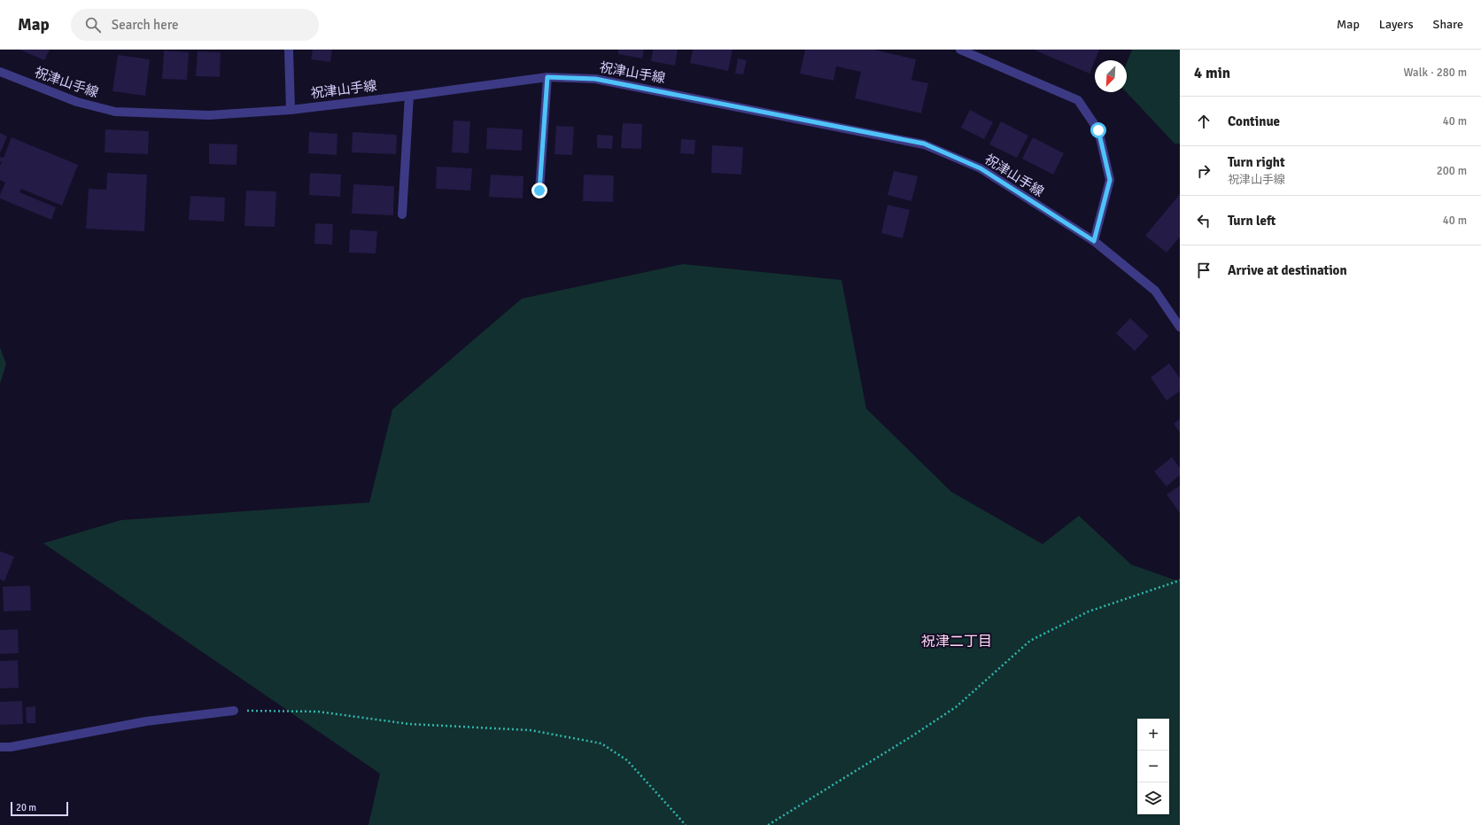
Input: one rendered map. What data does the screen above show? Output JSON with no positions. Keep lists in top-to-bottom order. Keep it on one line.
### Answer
{"streets":{"street":["祝津山手線"]},"districts":["祝津二丁目"],"scale_bar":"20 m","north":"bottom left","page":{"header":"Map","search":"Search here","nav":["Map","Layers","Share"],"heading":["4 min","Walk · 280 m"],"list":[["Continue","40 m"],["Turn right","祝津山手線","200 m"],["Turn left","40 m"],"Arrive at destination"],"map_buttons":["+","−"],"scale":"20 m"}}
